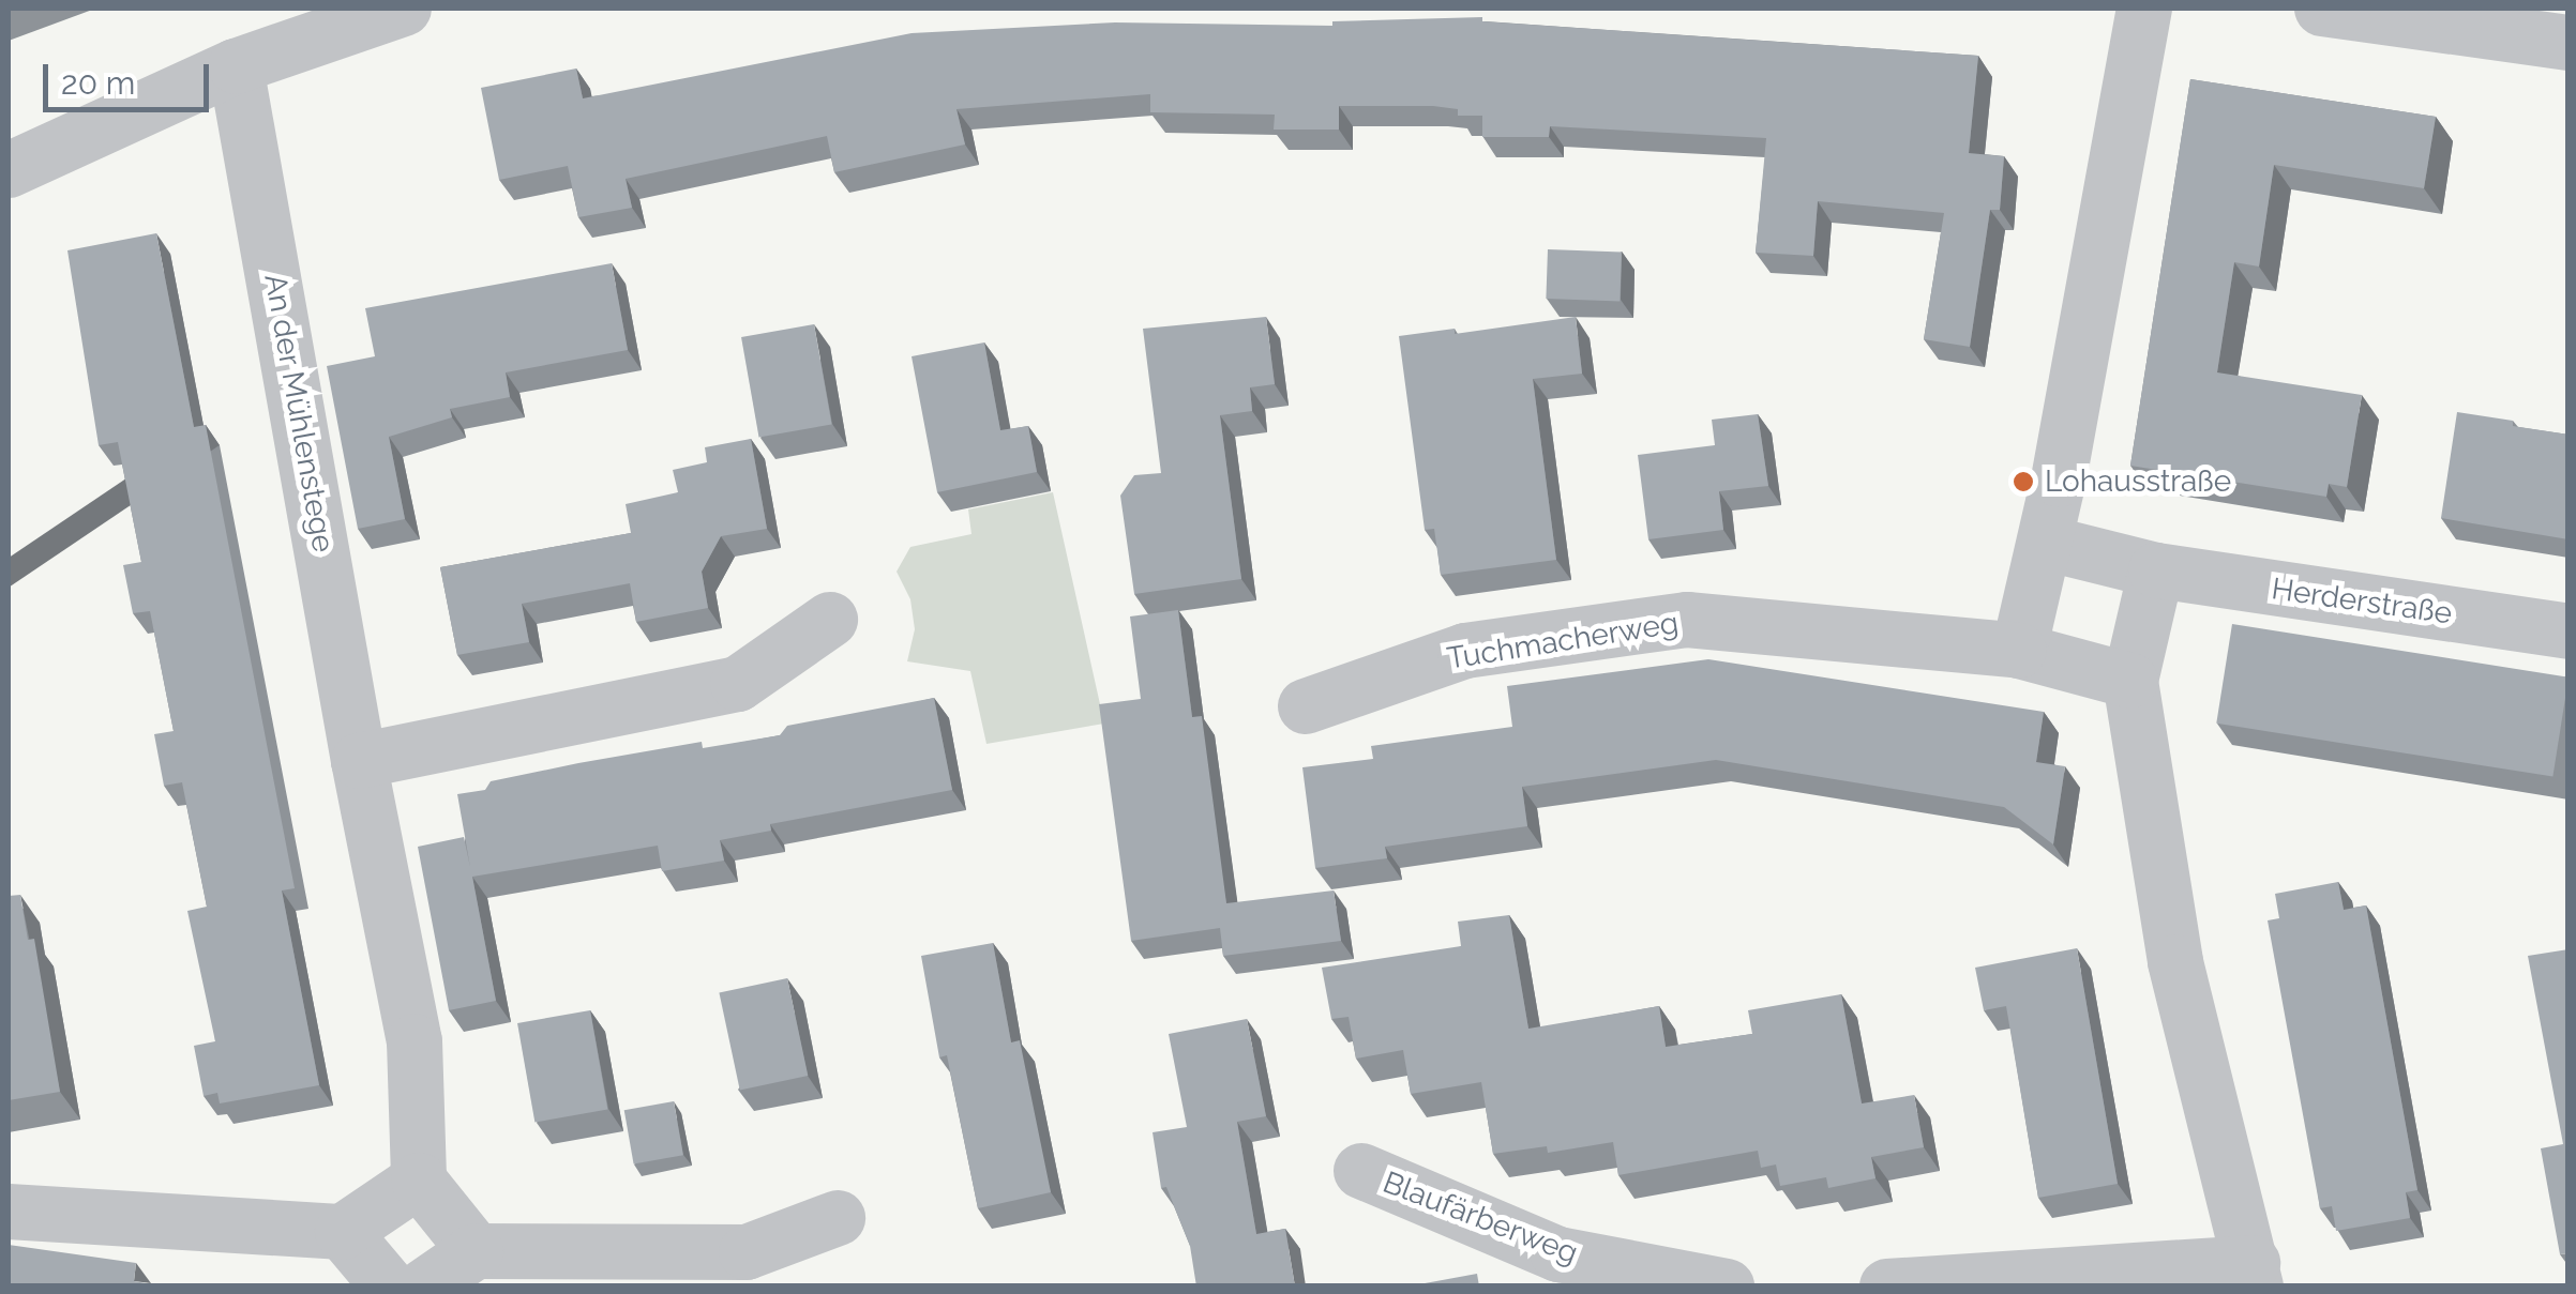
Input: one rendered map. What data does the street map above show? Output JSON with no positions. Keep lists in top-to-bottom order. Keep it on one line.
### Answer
{"streets":{"street":["An der Mühlenstege","Herderstraße","Tuchmacherweg","Blaufärberweg"]},"places":["Lohausstraße"],"scale_bar":"20 m"}
